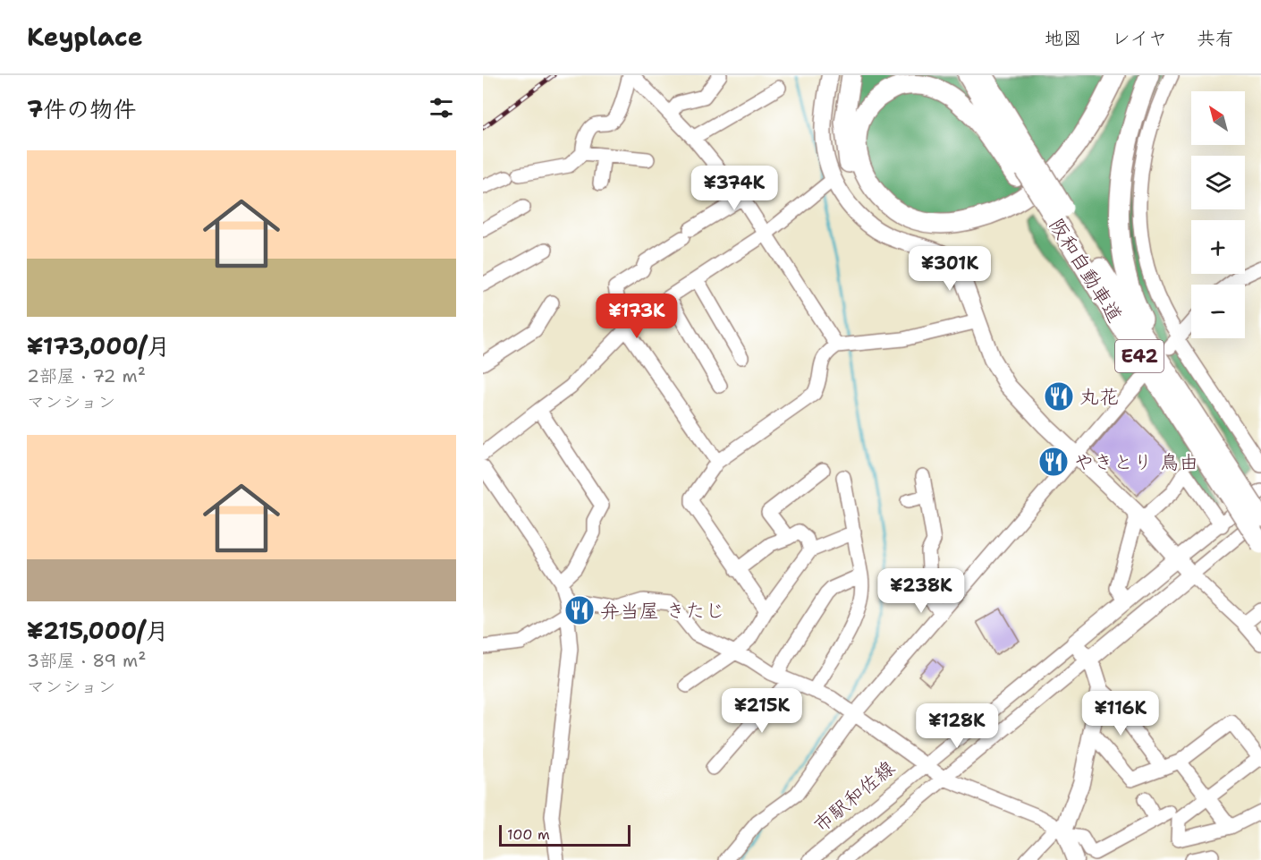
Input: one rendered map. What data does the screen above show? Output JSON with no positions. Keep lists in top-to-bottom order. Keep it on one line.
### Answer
{"streets":{"highway":["阪和自動車道","E42"],"street":["市駅和佐線"]},"places":{"restaurant":["丸花","やきとり 鳥由","弁当屋 きたじ"]},"scale_bar":"100 m","north":"top left","page":{"header":"Keyplace","nav":["地図","レイヤ","共有"],"heading":"7件の物件","map_buttons":["+","−"],"list":[{"name":"¥173,000/月","note":"2部屋 · 72 m² · マンション"},{"name":"¥215,000/月","note":"3部屋 · 89 m² · マンション"}],"price":["¥374K","¥301K","¥173K","¥238K","¥215K","¥116K","¥128K"],"scale":"100 m"}}
